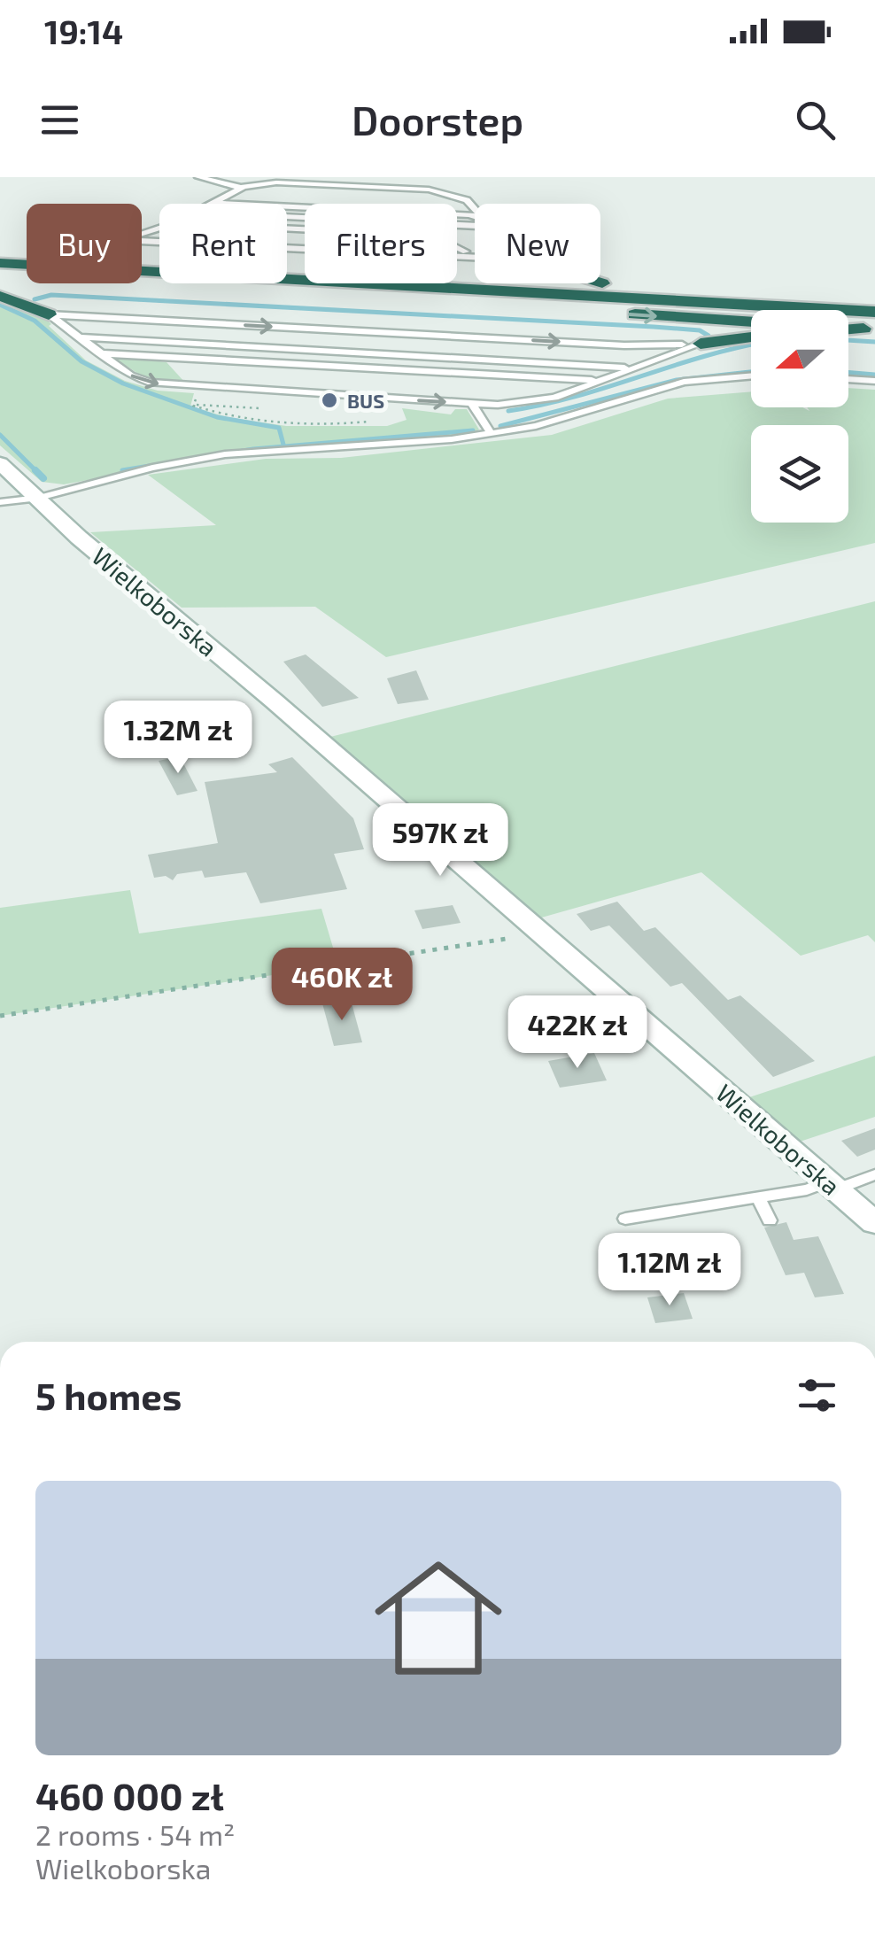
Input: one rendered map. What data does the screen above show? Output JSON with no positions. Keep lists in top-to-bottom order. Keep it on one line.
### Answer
{"streets":{"street":["Wielkoborska"]},"places":["BUS"],"north":"left","page":{"status":"19:14","header":"Doorstep","chip":["Buy","Rent","Filters","New"],"price":["1.32M zł","597K zł","460K zł","422K zł","1.12M zł"],"heading":"5 homes","list":[{"name":"460 000 zł","note":"2 rooms · 54 m² · Wielkoborska"}]}}
